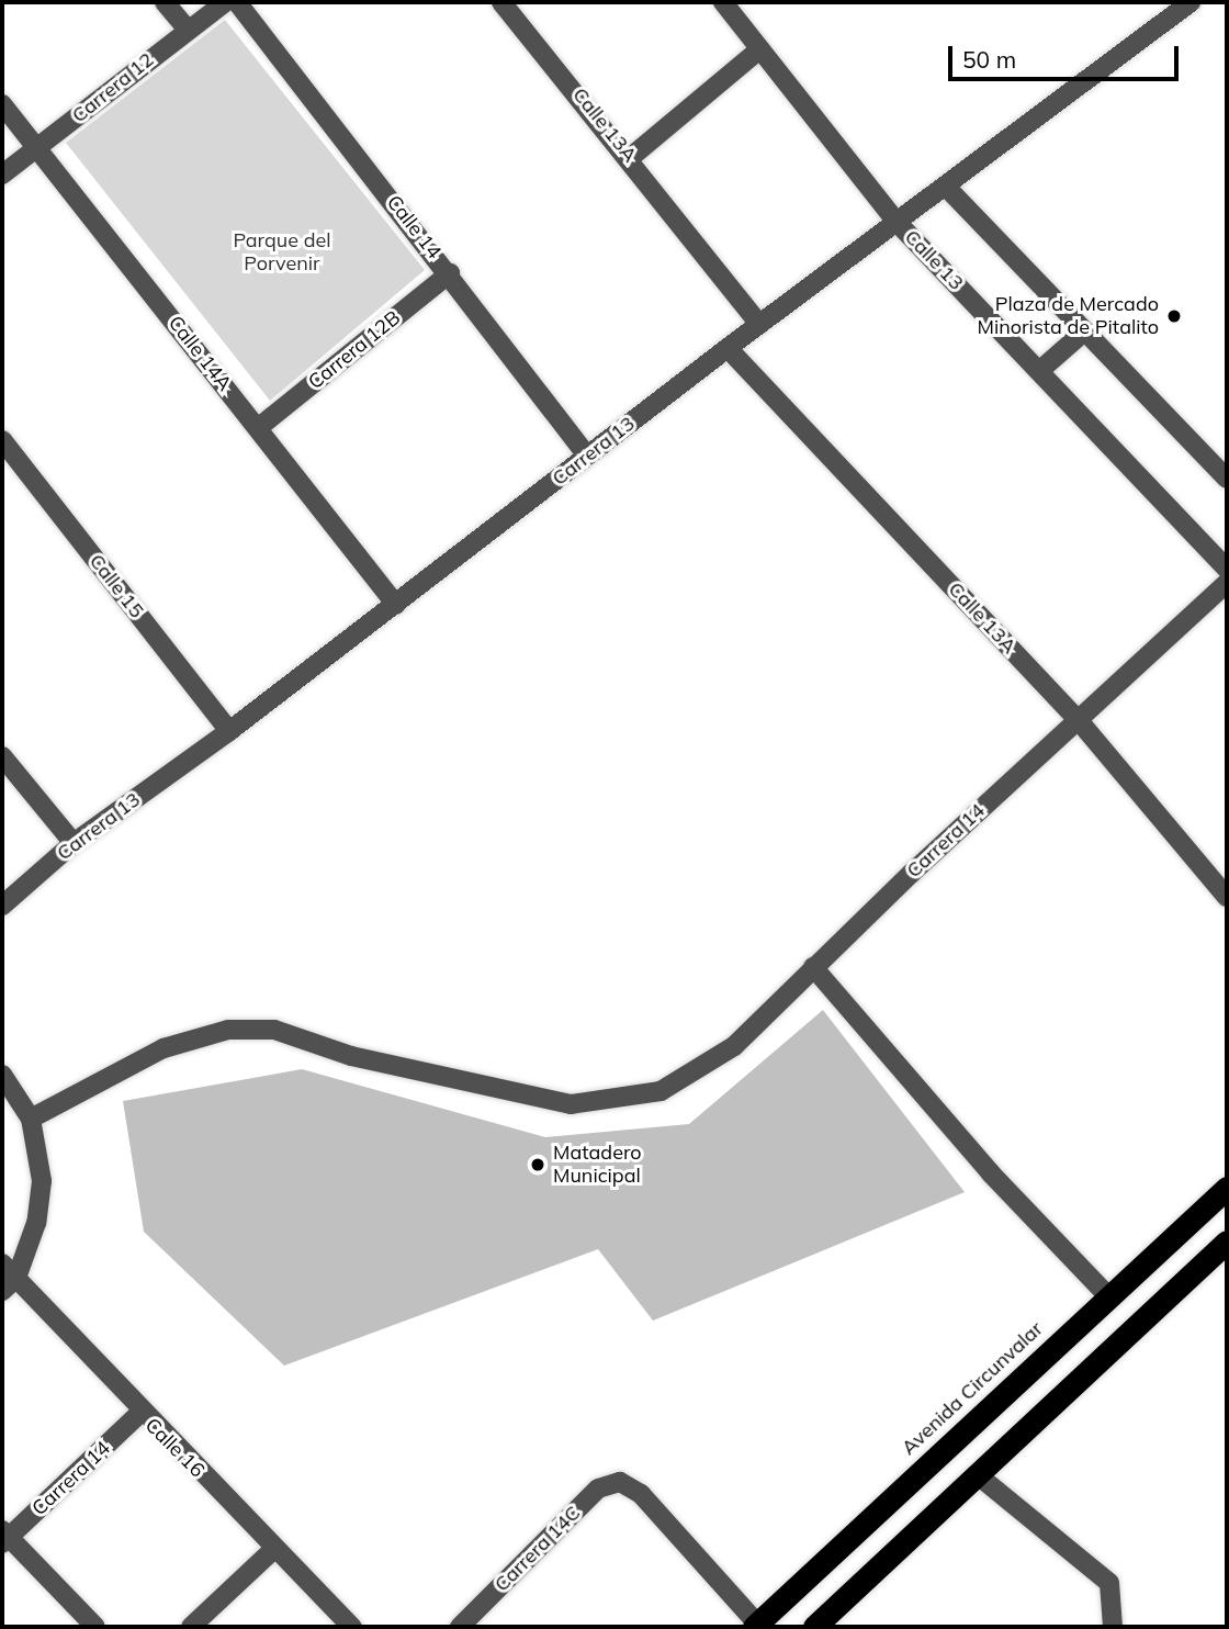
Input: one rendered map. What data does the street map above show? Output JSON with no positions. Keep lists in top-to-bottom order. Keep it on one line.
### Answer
{"streets":{"highway":["Avenida Circunvalar"],"street":["Carrera 12","Calle 13A","Calle 14","Calle 13","Carrera 12B","Calle 14A","Carrera 13","Calle 15","Carrera 14","Calle 16","Carrera 14C"]},"crossings":[["Carrera 12","Calle 14A"],["Calle 13A","Carrera 13"],["Calle 13A","Carrera 14"],["Calle 14","Carrera 12B"],["Calle 14","Carrera 13"],["Calle 13","Carrera 13"],["Carrera 12B","Calle 14A"],["Calle 14A","Carrera 13"],["Carrera 13","Calle 15"],["Carrera 14","Calle 16"],["Avenida Circunvalar","Carrera 14C"]],"parks":["Parque del Porvenir"],"places":["Plaza de Mercado Minorista de Pitalito","Matadero Municipal"],"scale_bar":"50 m"}
